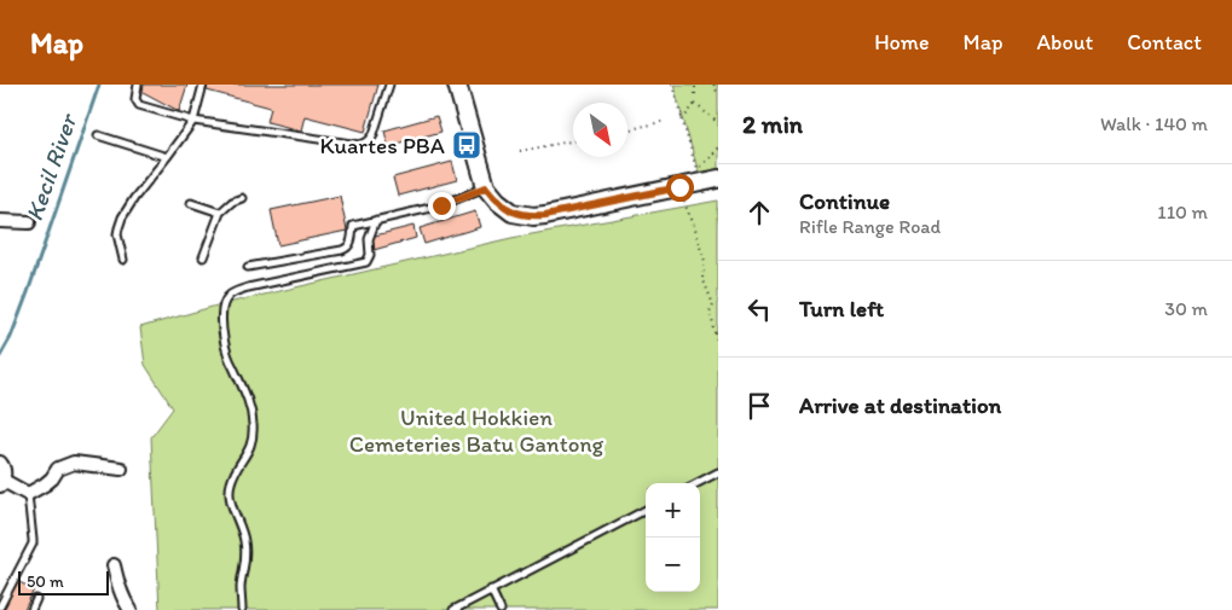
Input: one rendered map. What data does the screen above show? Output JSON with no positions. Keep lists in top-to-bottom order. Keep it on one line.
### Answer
{"water":["Kecil River"],"parks":["United Hokkien Cemeteries Batu Gantong"],"places":{"bus stop":["Kuartes PBA"]},"scale_bar":"50 m","north":"bottom right","page":{"header":"Map","nav":["Home","Map","About","Contact"],"heading":["2 min","Walk · 140 m"],"list":[["Continue","Rifle Range Road","110 m"],["Turn left","30 m"],"Arrive at destination"],"map_buttons":["+","−"],"scale":"50 m"}}
